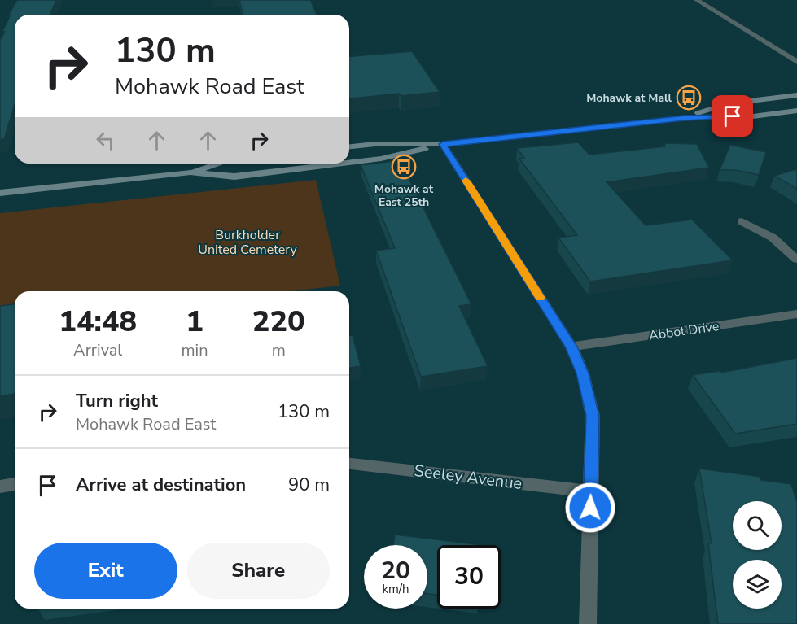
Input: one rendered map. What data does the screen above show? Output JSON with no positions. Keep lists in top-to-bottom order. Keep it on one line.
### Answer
{"streets":{"street":["Abbot Drive","Seeley Avenue"]},"parks":["Burkholder United Cemetery"],"places":{"bus stop":["Mohawk at Mall","Mohawk at East 25th"]},"page":{"turn":["130 m","Mohawk Road East"],"eta":["14:48","Arrival","1","min","220","m"],"list":[{"name":"Turn right","note":"Mohawk Road East","value":"130 m"},{"name":"Arrive at destination","value":"90 m"}],"buttons":["Exit","Share"],"speed":"20 km/h","limit":"30"}}
